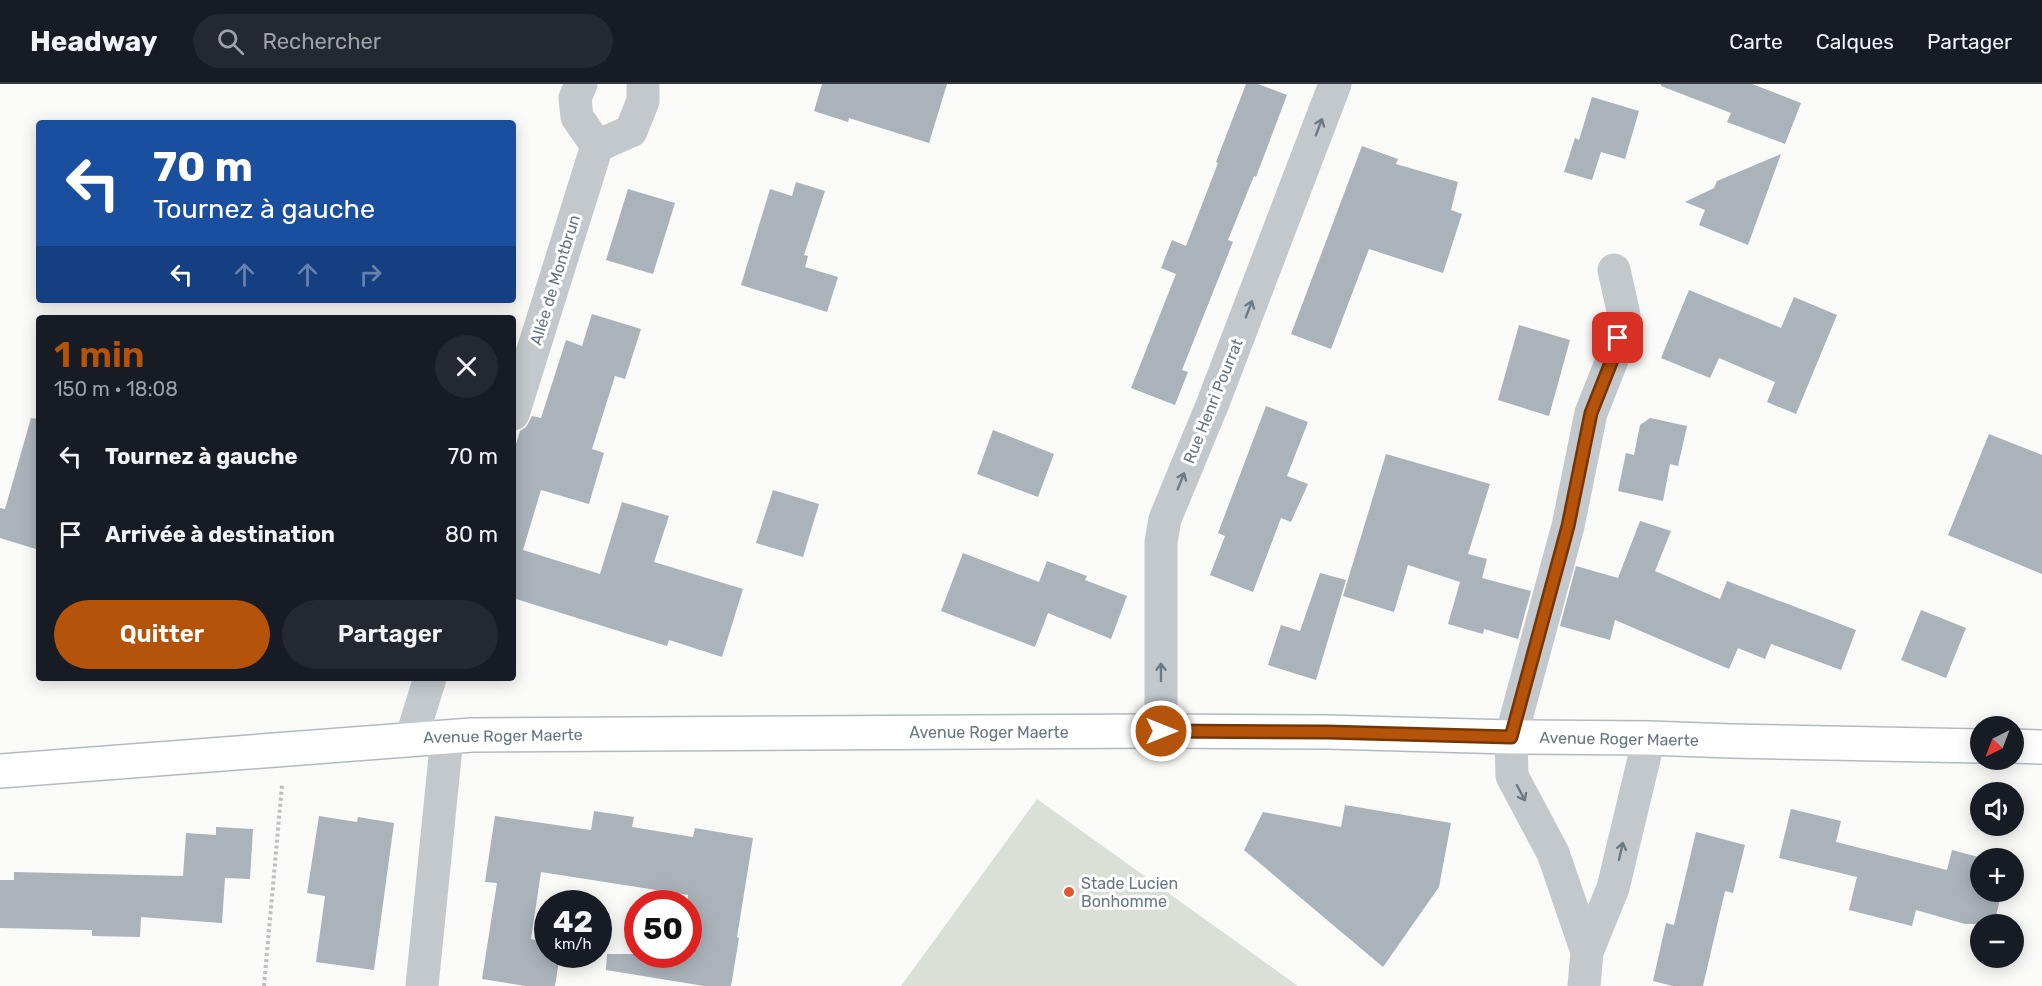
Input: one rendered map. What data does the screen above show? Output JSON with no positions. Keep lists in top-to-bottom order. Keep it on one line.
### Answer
{"streets":{"main road":["Avenue Roger Maerte"],"street":["Allée de Montbrun","Rue Henri Pourrat"]},"crossings":[["Rue Henri Pourrat","Avenue Roger Maerte"]],"one_way":["Rue Henri Pourrat"],"places":["Stade Lucien Bonhomme"],"north":"bottom left","page":{"header":"Headway","search":"Rechercher","nav":["Carte","Calques","Partager"],"turn":["70 m","Tournez à gauche"],"heading":["1 min","150 m · 18:08"],"list":[{"name":"Tournez à gauche","value":"70 m"},{"name":"Arrivée à destination","value":"80 m"}],"buttons":["Quitter","Partager"],"map_buttons":["+","−"],"speed":"42 km/h","limit":"50"}}
